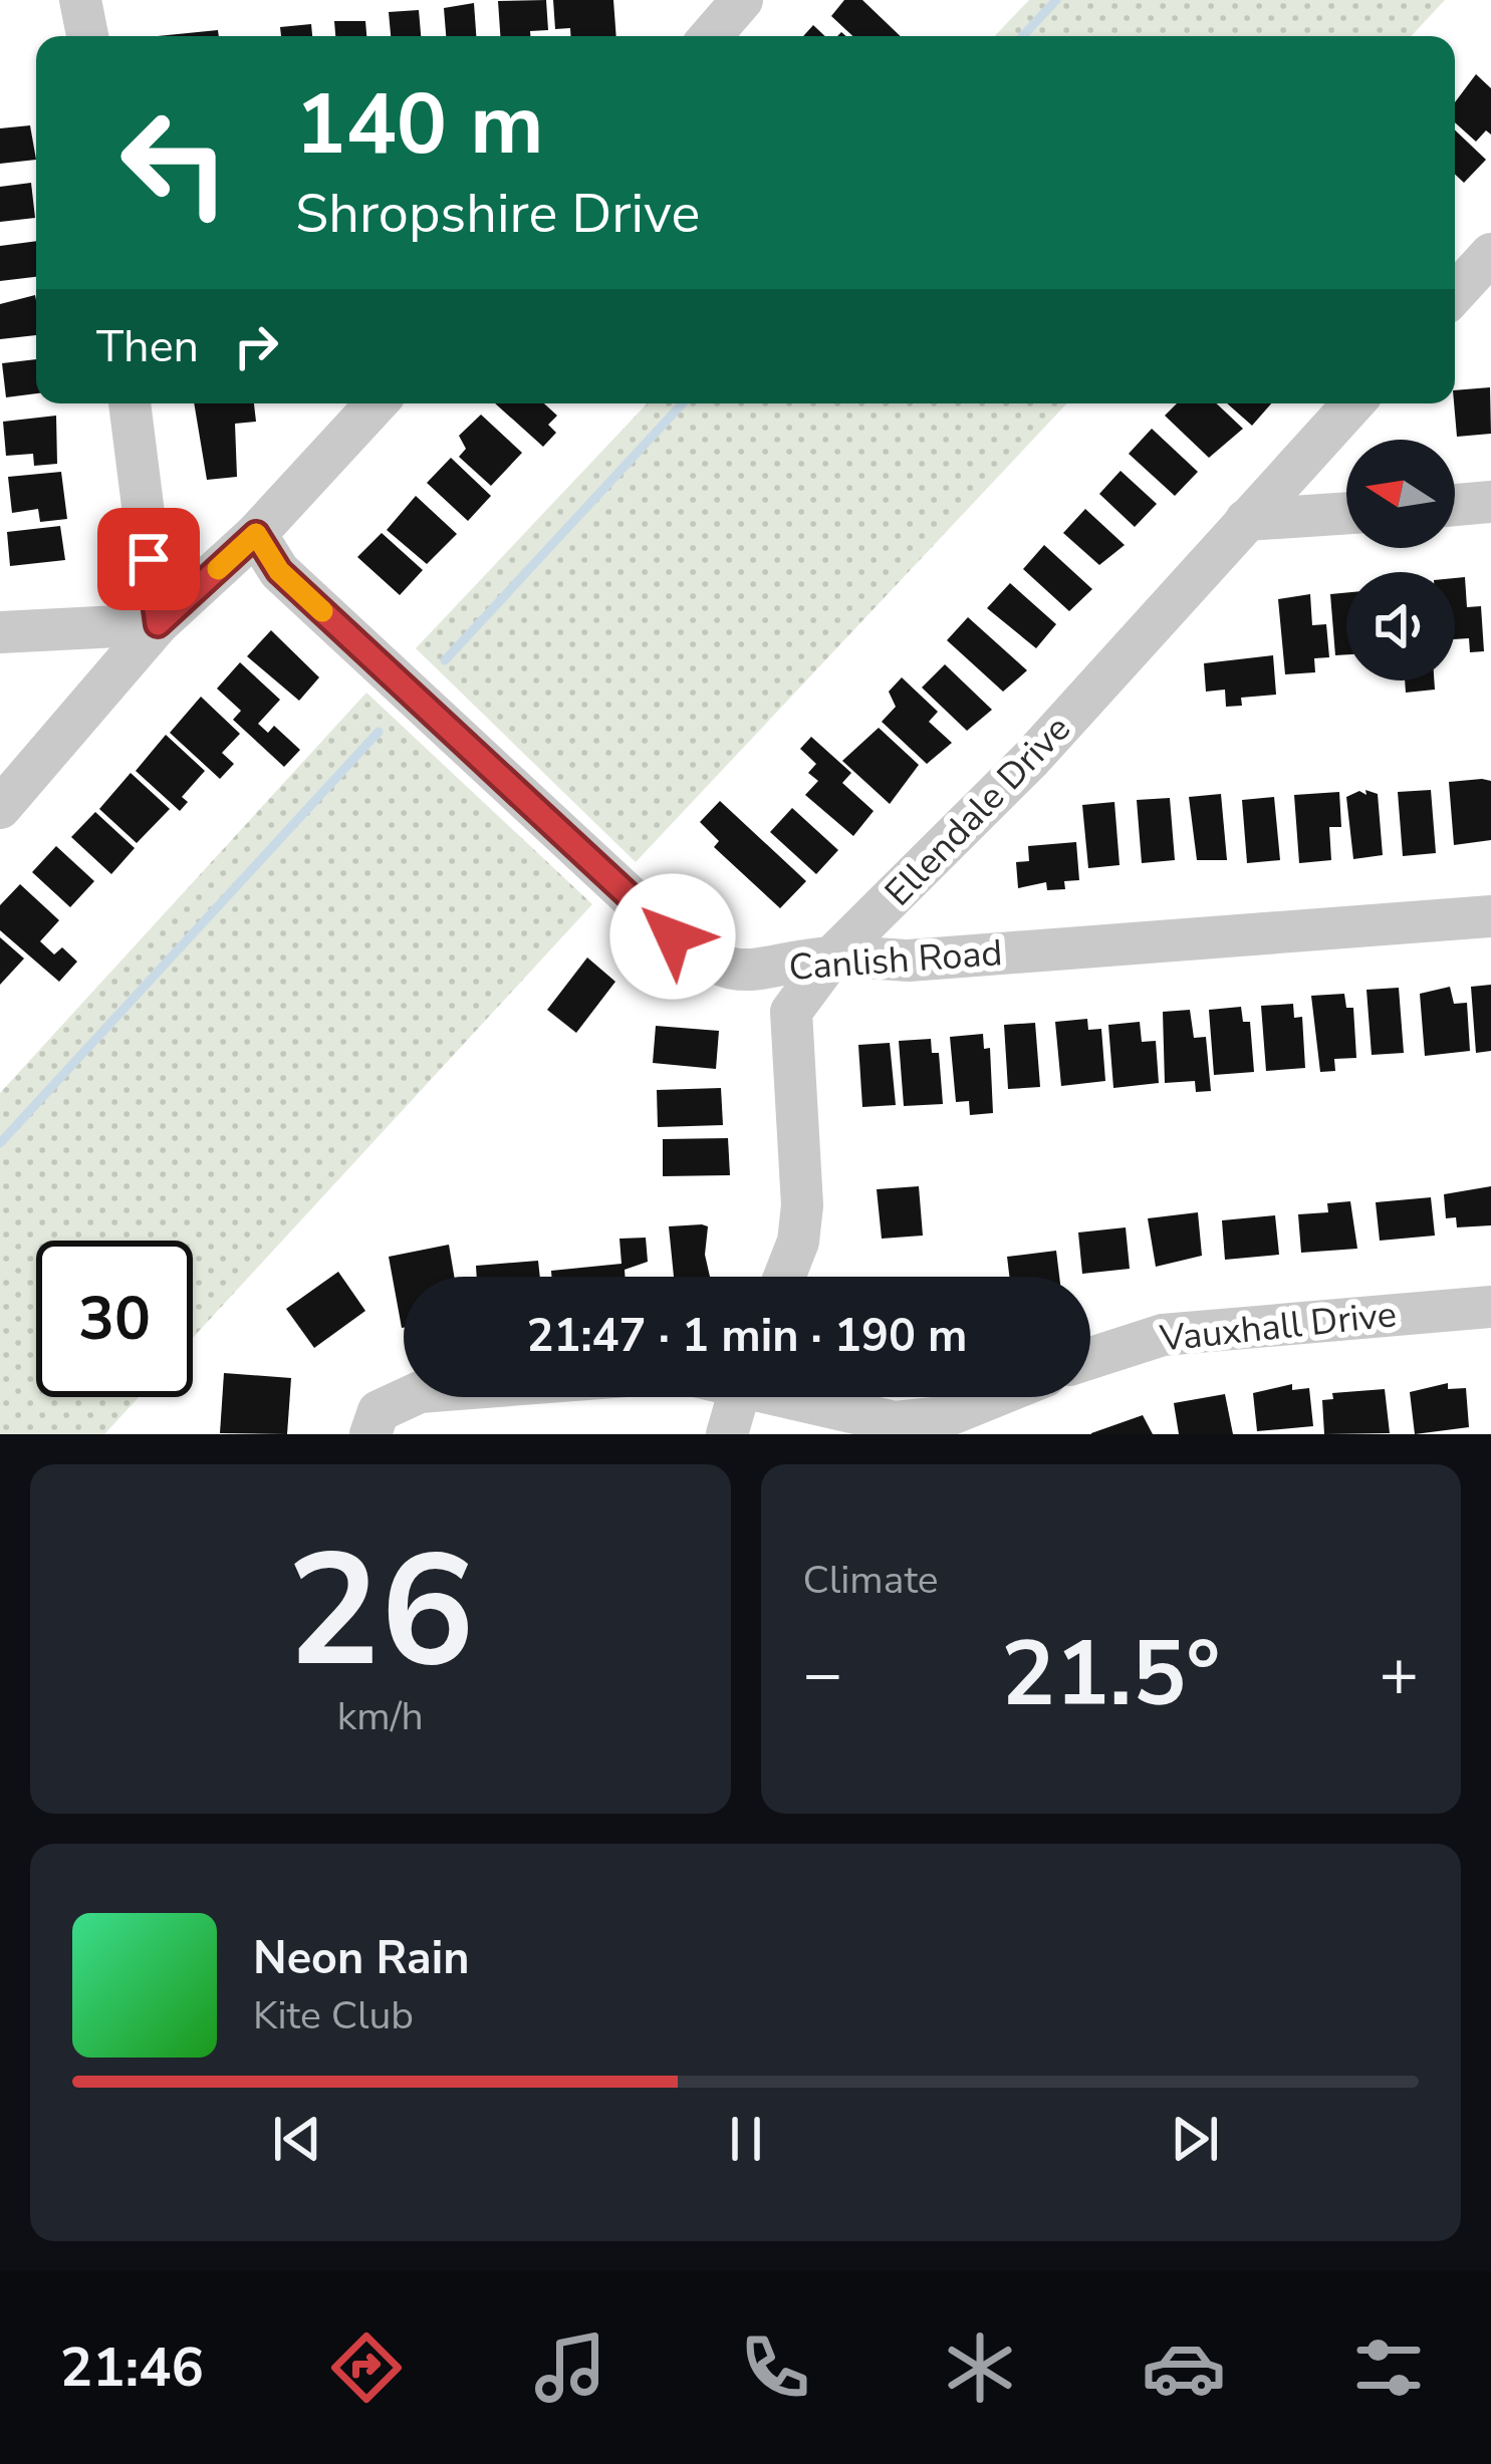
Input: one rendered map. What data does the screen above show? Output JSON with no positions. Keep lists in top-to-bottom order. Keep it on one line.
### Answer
{"streets":{"street":["Ellendale Drive","Canlish Road","Vauxhall Drive"]},"crossings":[["Ellendale Drive","Canlish Road"]],"north":"left","page":{"turn":["140 m","Shropshire Drive"],"then":"Then","limit":"30","trip":"21:47 · 1 min · 190 m","tile":[["26","km/h"],"Climate"],"heat":["−","21.5°","+"],"song":["Neon Rain","Kite Club"],"tabs":"21:46"}}
